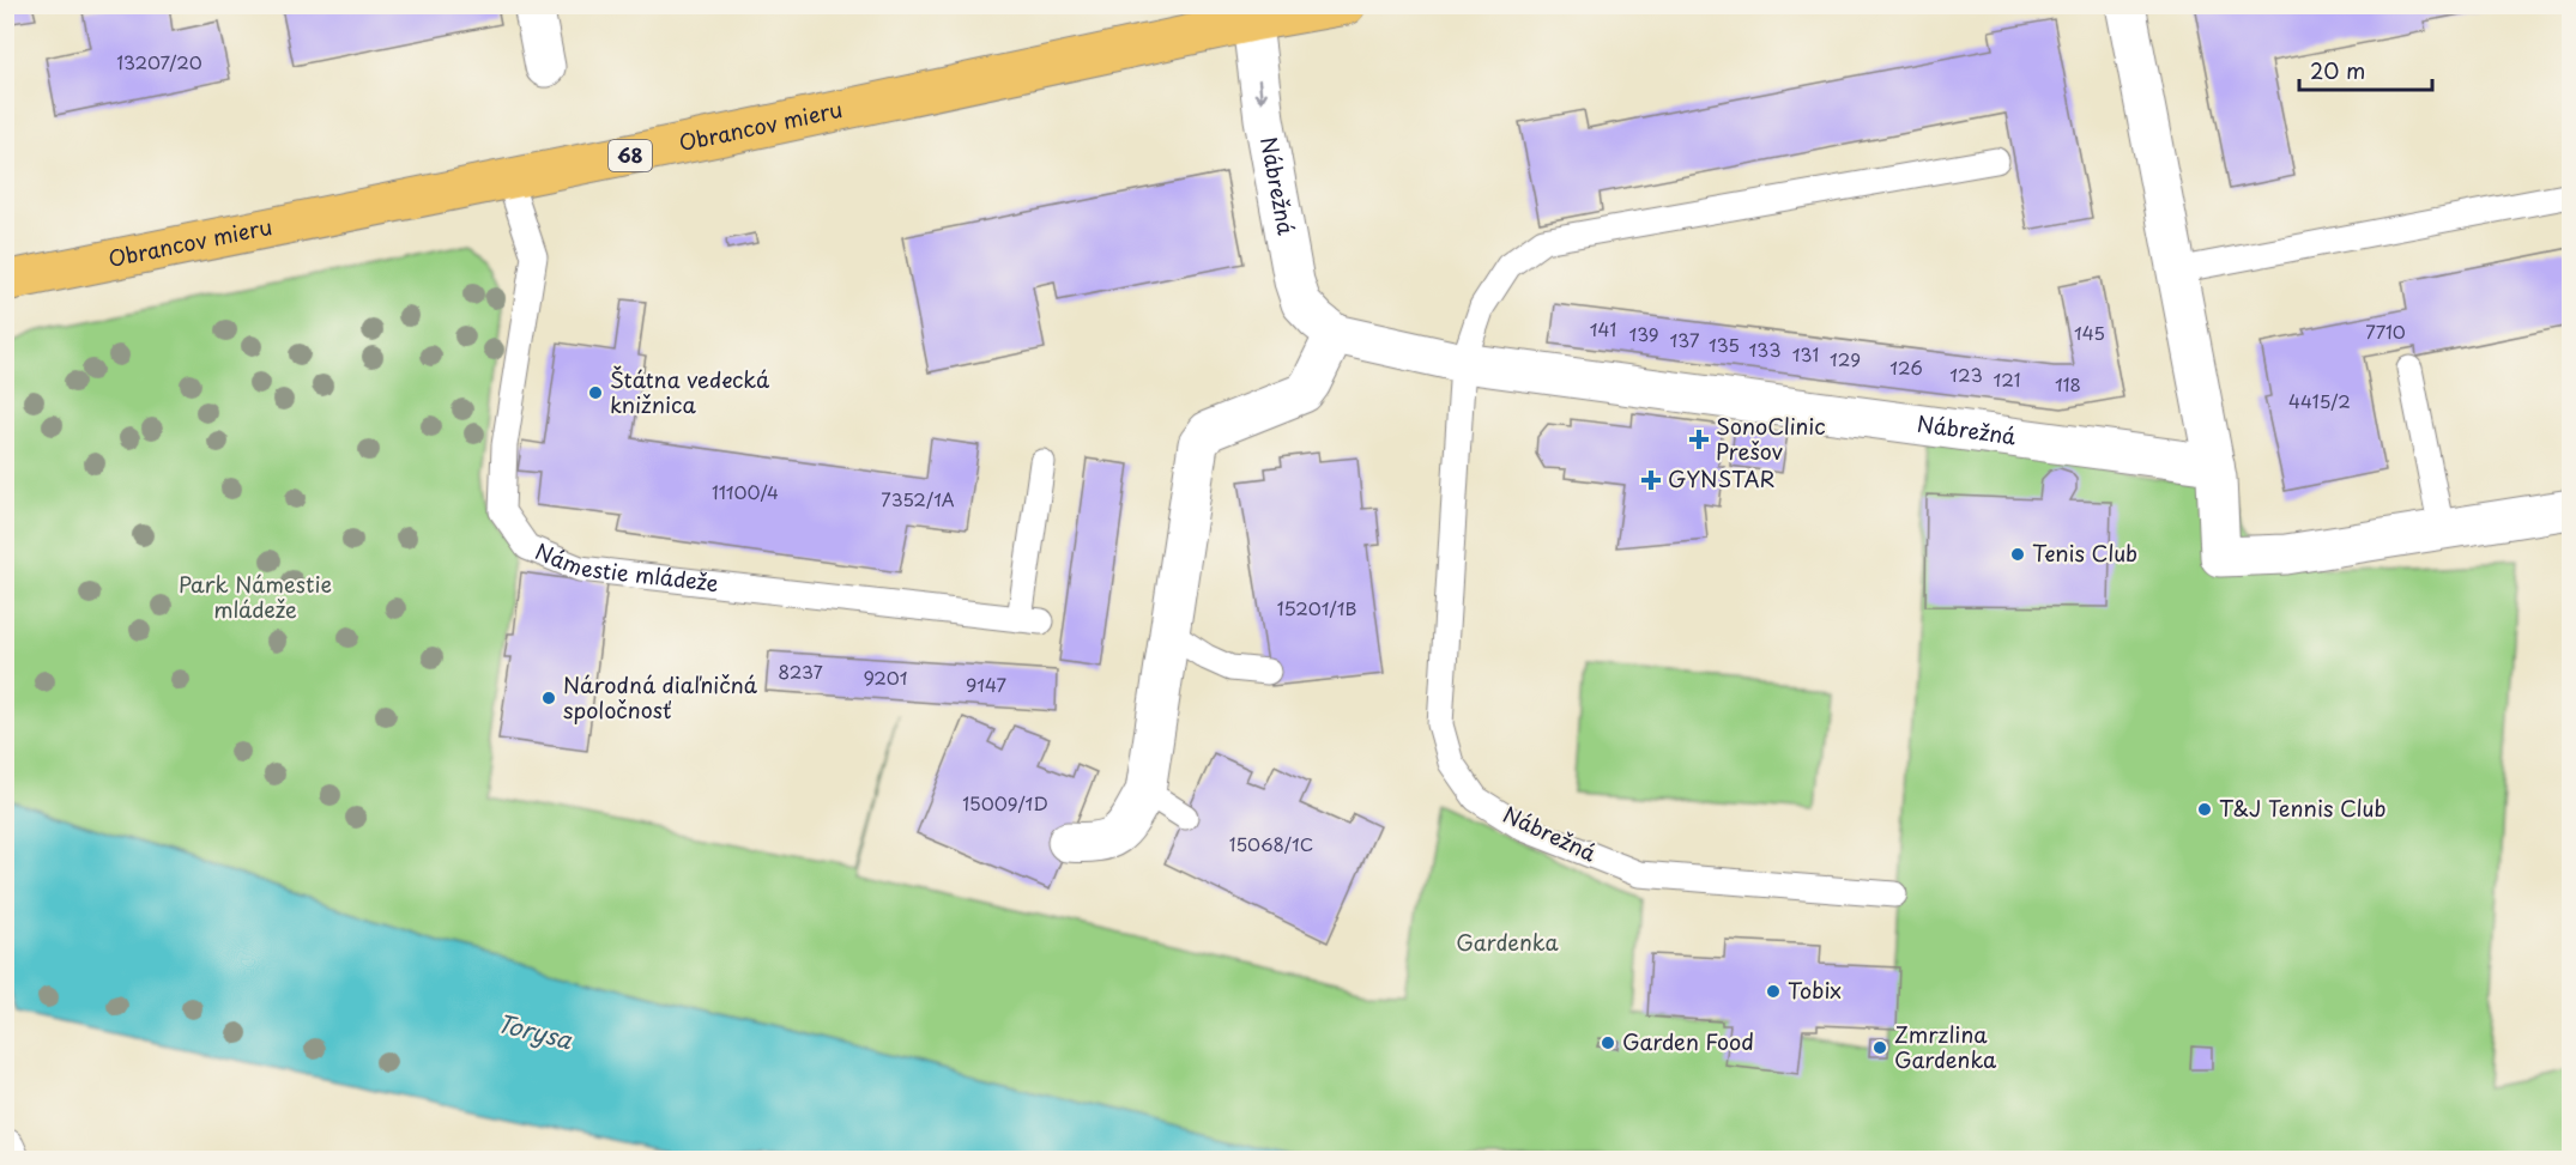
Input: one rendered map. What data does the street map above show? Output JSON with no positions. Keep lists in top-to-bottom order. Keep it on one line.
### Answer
{"streets":{"main road":["Obrancov mieru","68"],"street":["Nábrežná"],"lane":["Námestie mládeže"]},"crossings":[["Obrancov mieru","Nábrežná"],["Obrancov mieru","Námestie mládeže"]],"water":["Torysa"],"parks":["Park Námestie mládeže","Gardenka"],"places":{"other":["Štátna vedecká knižnica","Tenis Club","Národná diaľničná spoločnosť","T&J Tennis Club","Tobix","Garden Food","Zmrzlina Gardenka"],"health":["SonoClinic Prešov","GYNSTAR"]},"house_numbers":["13207/20","141","7710","145","139","137","135","133","131","129","126","123","121","118","4415/2","11100/4","7352/1A","15201/1B","8237","9201","9147","15009/1D","15068/1C"],"scale_bar":"20 m"}
